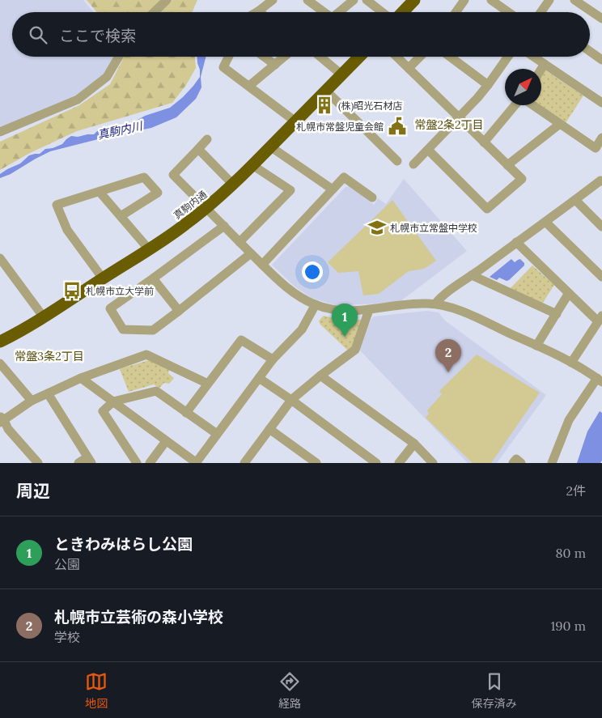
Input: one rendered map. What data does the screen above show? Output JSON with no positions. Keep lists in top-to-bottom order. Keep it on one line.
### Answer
{"streets":{"highway":["真駒内通"]},"districts":["常盤2条2丁目","常盤3条2丁目"],"water":["真駒内川"],"places":{"building":["(株)昭光石材店"],"public building":["札幌市常盤児童会館"],"school or university":["札幌市立常盤中学校"],"bus stop":["札幌市立大学前"]},"north":"top right","page":{"search":"ここで検索","pins":["1","2"],"heading":["周辺","2件"],"list":[{"mark":"1","name":"ときわみはらし公園","note":"公園","value":"80 m"},{"mark":"2","name":"札幌市立芸術の森小学校","note":"学校","value":"190 m"}],"nav":["地図","経路","保存済み"]}}
